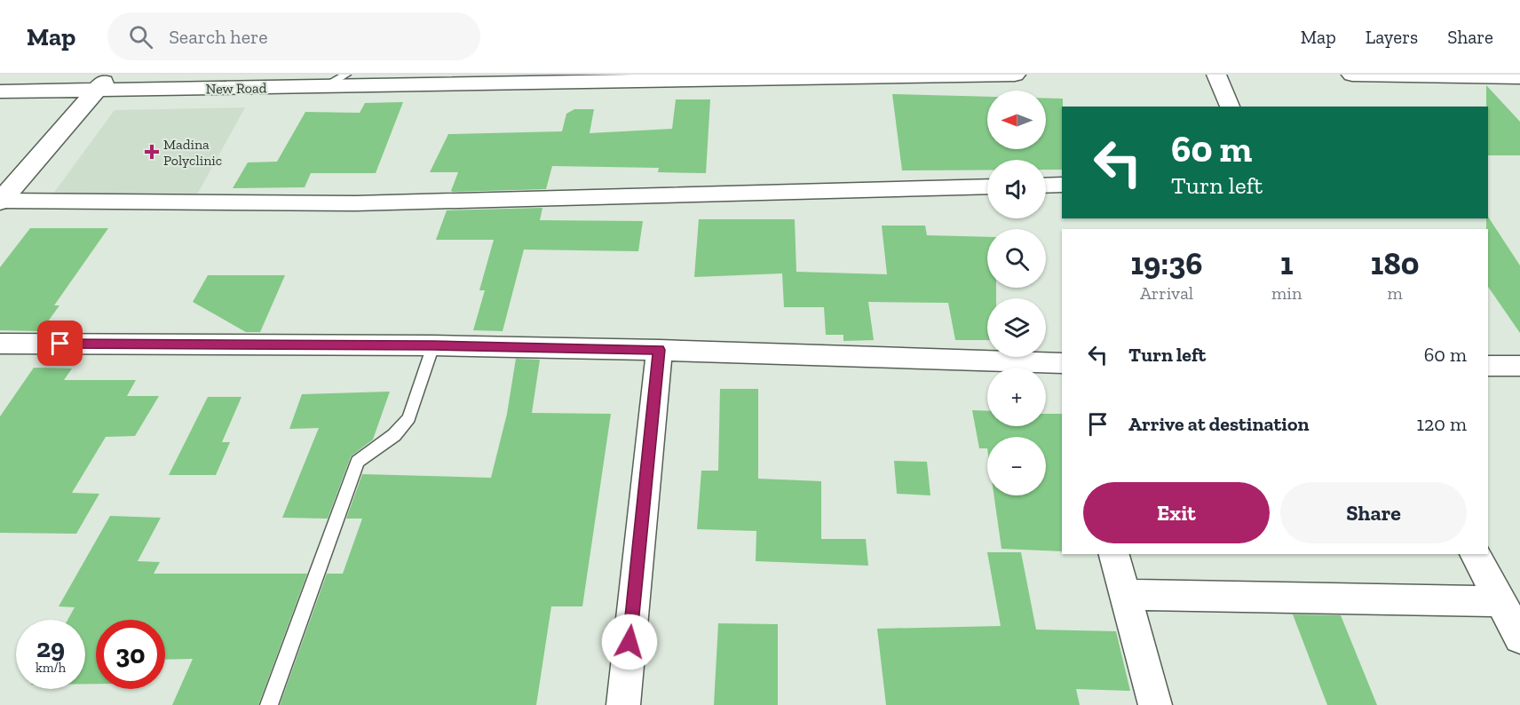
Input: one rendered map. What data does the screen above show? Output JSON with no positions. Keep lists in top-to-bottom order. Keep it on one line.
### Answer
{"streets":{"street":["New Road"]},"places":{"health":["Madina Polyclinic"]},"north":"left","page":{"header":"Map","search":"Search here","nav":["Map","Layers","Share"],"map_buttons":["+","−"],"turn":["60 m","Turn left"],"eta":["19:36","Arrival","1","min","180","m"],"list":[{"name":"Turn left","value":"60 m"},{"name":"Arrive at destination","value":"120 m"}],"buttons":["Exit","Share"],"speed":"29 km/h","limit":"30"}}
